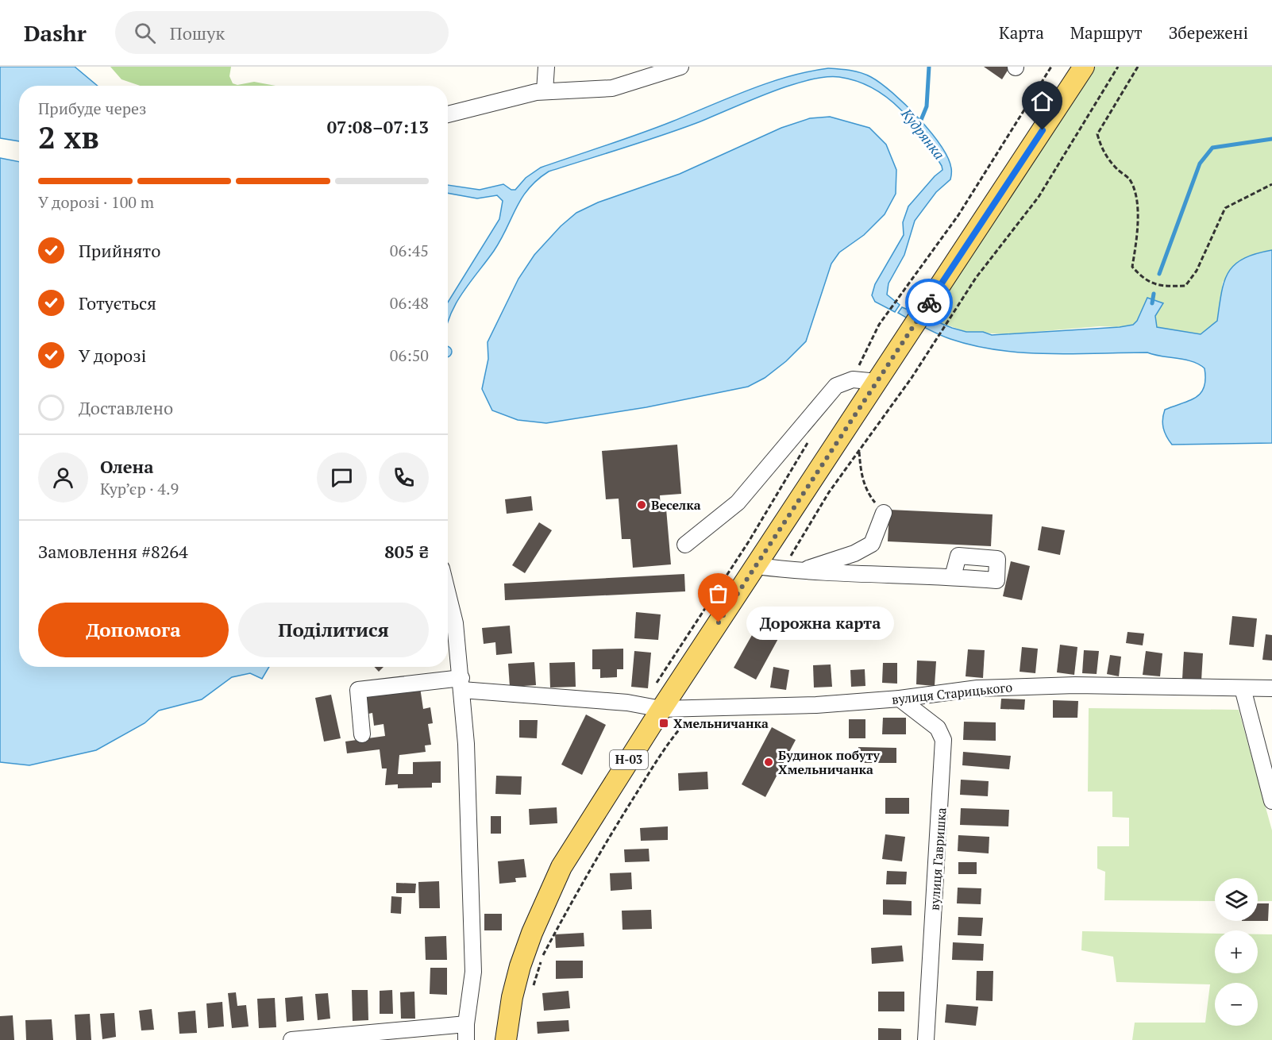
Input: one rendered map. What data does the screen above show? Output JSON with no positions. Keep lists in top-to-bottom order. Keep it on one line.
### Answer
{"streets":{"main road":["Н-03"],"street":["вулиця Старицького","вулиця Гавришка"]},"crossings":[["вулиця Старицького","Н-03"],["вулиця Старицького","вулиця Гавришка"]],"water":["Кудрянка"],"places":{"other":["Веселка","Дорожна карта","Будинок побуту Хмельничанка"],"transit":["Хмельничанка"]},"page":{"header":"Dashr","search":"Пошук","nav":["Карта","Маршрут","Збережені"],"heading":["2 хв","Прибуде через","07:08–07:13"],"panel":["Олена","Кур’єр · 4.9","Замовлення #8264","805 ₴"],"bar":"У дорозі · 100 m","list":[["Прийнято","06:45"],["Готується","06:48"],["У дорозі","06:50"],"Доставлено"],"buttons":["Допомога","Поділитися"],"bubble":"Дорожна карта","map_buttons":["+","−"]}}
